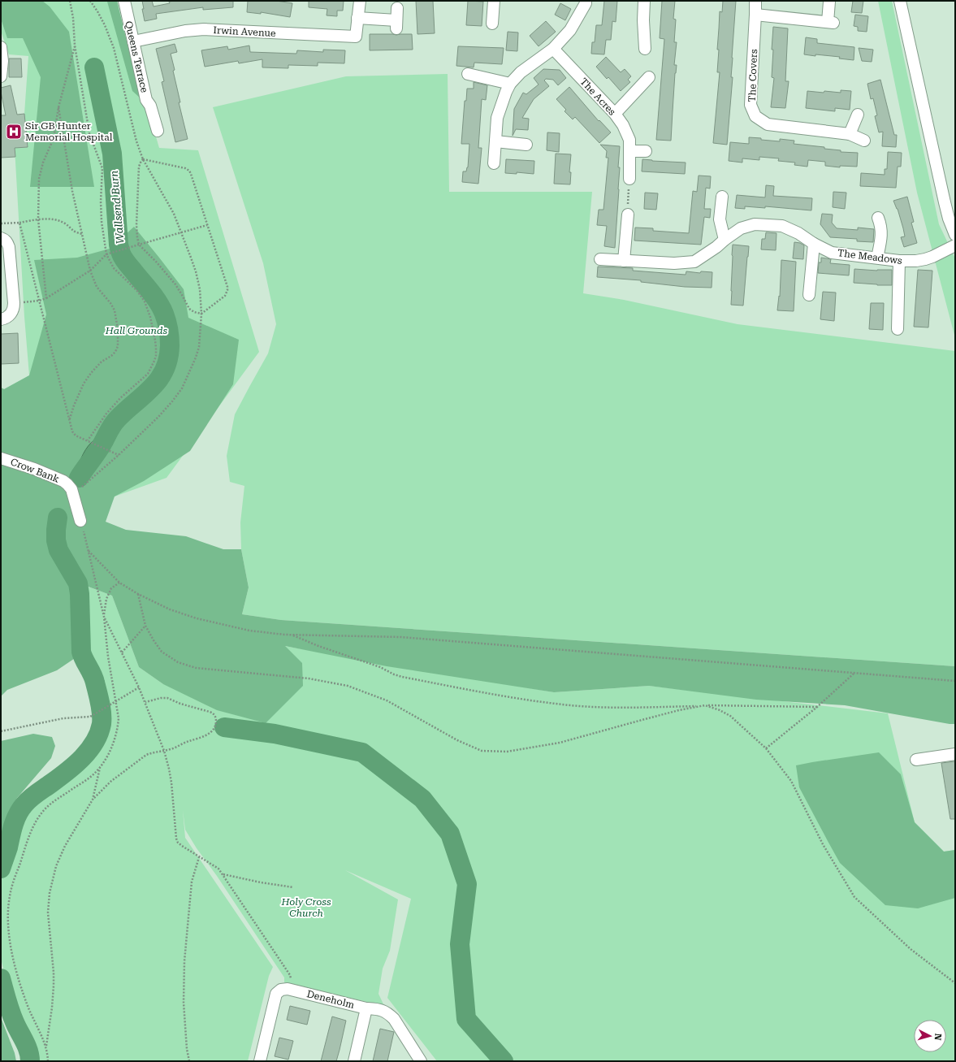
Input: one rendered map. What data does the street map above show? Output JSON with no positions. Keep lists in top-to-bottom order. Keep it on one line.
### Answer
{"streets":{"street":["Irwin Avenue","Queens Terrace","The Covers","The Acres","The Meadows","Crow Bank","Deneholm"]},"crossings":[["Irwin Avenue","Queens Terrace"]],"water":["Wallsend Burn"],"parks":["Hall Grounds","Holy Cross Church"],"places":{"hospital":["Sir GB Hunter Memorial Hospital"]},"north":"right"}
